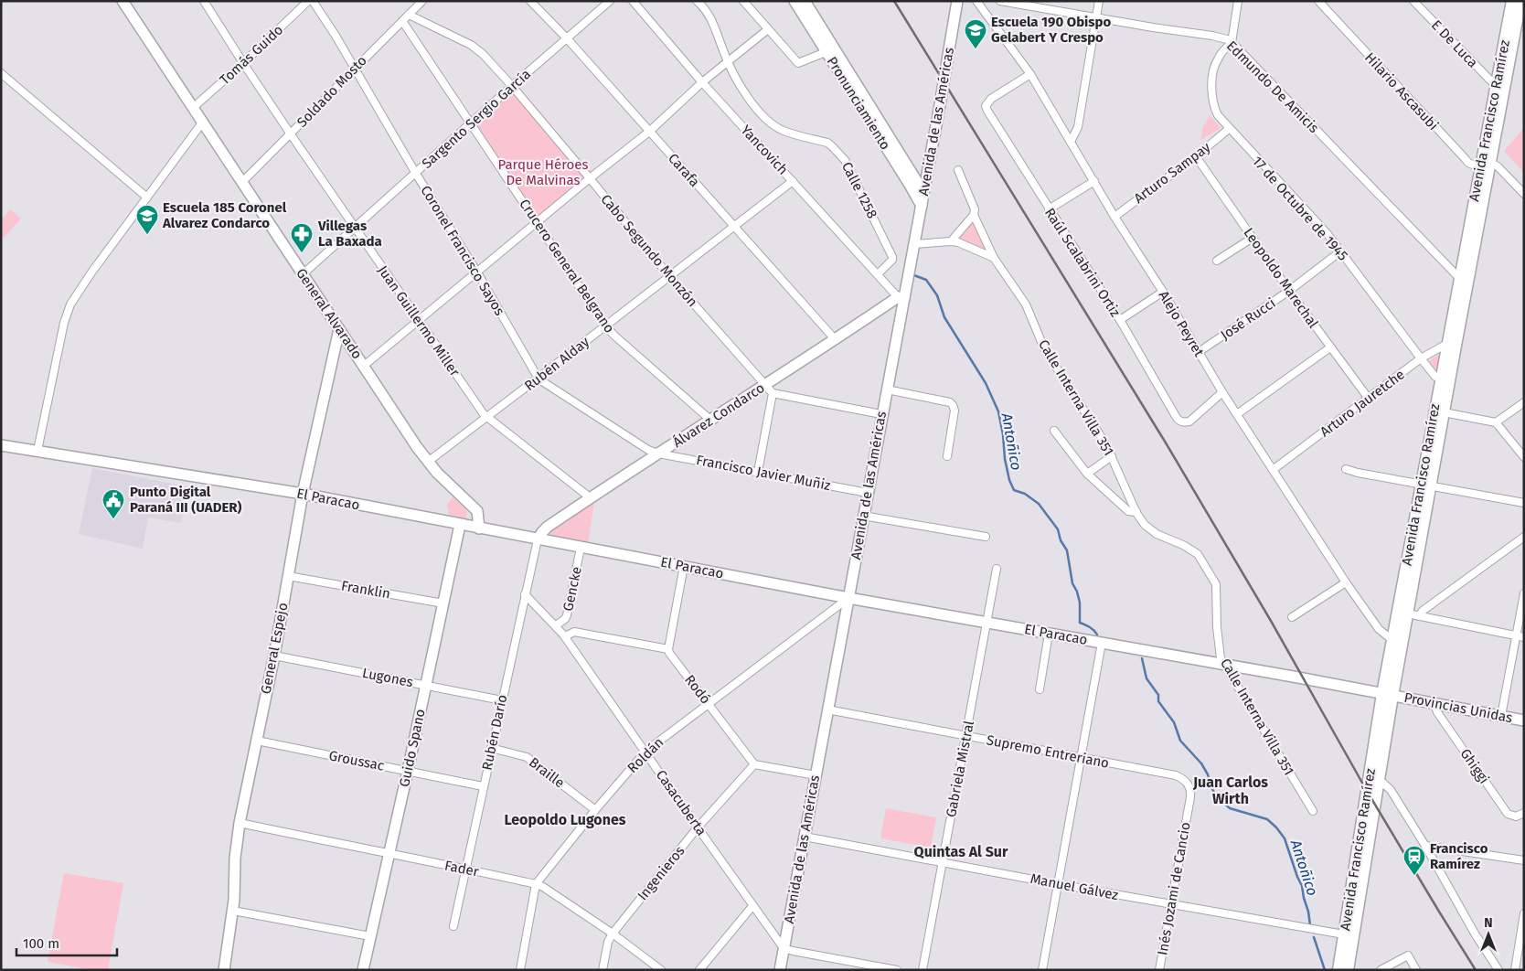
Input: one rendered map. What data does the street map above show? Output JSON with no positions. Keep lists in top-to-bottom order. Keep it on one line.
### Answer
{"streets":{"main road":["Pronunciamiento","Avenida Francisco Ramírez","Avenida de las Américas","General Alvarado","Álvarez Condarco","El Paracao","General Espejo","Provincias Unidas","Guido Spano"],"street":["E De Luca","Tomás Guido","Edmundo De Amicis","Soldado Mosto","Hilario Ascasubi","Sargento Sergio García","Yancovich","Carafa","Arturo Sampay","Calle 1258","17 de Octubre de 1945","Coronel Francisco Sayos","Cabo Segundo Monzón","Raúl Scalabrini Ortiz","Crucero General Belgrano","Leopoldo Marechal","José Rucci","Juan Guillermo Miller","Alejo Peyret","Rubén Alday","Calle Interna Villa 351","Arturo Jauretche","Francisco Javier Muñiz","Gencke","Franklin","Lugones","Rodó","Rubén Darío","Supremo Entreriano","Roldán","Groussac","Ghiggi","Gabriela Mistral","Braille","Casacuberta","Fader","Ingenieros","Manuel Gálvez","Inés Jozami de Cancio"]},"crossings":[["E De Luca","Avenida Francisco Ramírez"],["Tomás Guido","General Alvarado"],["Tomás Guido","Juan Guillermo Miller"],["Edmundo De Amicis","Avenida Francisco Ramírez"],["Edmundo De Amicis","17 de Octubre de 1945"],["Soldado Mosto","Coronel Francisco Sayos"],["Soldado Mosto","Cabo Segundo Monzón"],["Soldado Mosto","Crucero General Belgrano"],["Soldado Mosto","General Alvarado"],["Soldado Mosto","Juan Guillermo Miller"],["Hilario Ascasubi","Avenida Francisco Ramírez"],["Pronunciamiento","Avenida de las Américas"],["Sargento Sergio García","Carafa"],["Sargento Sergio García","Coronel Francisco Sayos"],["Sargento Sergio García","Cabo Segundo Monzón"],["Sargento Sergio García","Crucero General Belgrano"],["Sargento Sergio García","General Alvarado"],["Sargento Sergio García","Juan Guillermo Miller"],["Avenida Francisco Ramírez","17 de Octubre de 1945"],["Avenida Francisco Ramírez","Alejo Peyret"],["Avenida Francisco Ramírez","Arturo Jauretche"],["Avenida Francisco Ramírez","El Paracao"],["Avenida Francisco Ramírez","Provincias Unidas"],["Avenida Francisco Ramírez","Manuel Gálvez"],["Avenida de las Américas","Yancovich"],["Avenida de las Américas","Álvarez Condarco"],["Avenida de las Américas","Francisco Javier Muñiz"],["Avenida de las Américas","El Paracao"],["Avenida de las Américas","Supremo Entreriano"],["Avenida de las Américas","Roldán"],["Avenida de las Américas","Casacuberta"],["Avenida de las Américas","Manuel Gálvez"],["Yancovich","Calle 1258"],["Yancovich","Rubén Alday"],["Yancovich","Álvarez Condarco"],["Carafa","Rubén Alday"],["Carafa","Álvarez Condarco"],["Arturo Sampay","17 de Octubre de 1945"],["Arturo Sampay","Leopoldo Marechal"],["Arturo Sampay","Alejo Peyret"],["17 de Octubre de 1945","José Rucci"],["17 de Octubre de 1945","Arturo Jauretche"],["Coronel Francisco Sayos","Rubén Alday"],["Coronel Francisco Sayos","Álvarez Condarco"],["Coronel Francisco Sayos","Francisco Javier Muñiz"],["Cabo Segundo Monzón","Rubén Alday"],["Cabo Segundo Monzón","Álvarez Condarco"],["Raúl Scalabrini Ortiz","Alejo Peyret"],["Crucero General Belgrano","Rubén Alday"],["Crucero General Belgrano","Álvarez Condarco"],["Leopoldo Marechal","José Rucci"],["Leopoldo Marechal","Arturo Jauretche"],["General Alvarado","Rubén Alday"],["General Alvarado","El Paracao"],["General Alvarado","General Espejo"],["José Rucci","Alejo Peyret"],["Juan Guillermo Miller","Rubén Alday"],["Juan Guillermo Miller","Álvarez Condarco"],["Alejo Peyret","Arturo Jauretche"],["Calle Interna Villa 351","El Paracao"],["Álvarez Condarco","Francisco Javier Muñiz"],["Álvarez Condarco","El Paracao"],["Álvarez Condarco","Rubén Darío"],["El Paracao","Gencke"],["El Paracao","General Espejo"],["El Paracao","Provincias Unidas"],["El Paracao","Rubén Darío"],["El Paracao","Guido Spano"],["El Paracao","Roldán"],["El Paracao","Gabriela Mistral"],["Gencke","Casacuberta"],["Franklin","General Espejo"],["Franklin","Guido Spano"],["General Espejo","Lugones"],["General Espejo","Groussac"],["General Espejo","Fader"],["Lugones","Rubén Darío"],["Lugones","Guido Spano"],["Rodó","Roldán"],["Rodó","Ingenieros"],["Provincias Unidas","Ghiggi"],["Rubén Darío","Groussac"],["Rubén Darío","Braille"],["Rubén Darío","Casacuberta"],["Rubén Darío","Fader"],["Guido Spano","Groussac"],["Guido Spano","Fader"],["Supremo Entreriano","Gabriela Mistral"],["Supremo Entreriano","Inés Jozami de Cancio"],["Roldán","Braille"],["Roldán","Casacuberta"],["Roldán","Fader"],["Gabriela Mistral","Manuel Gálvez"],["Casacuberta","Ingenieros"],["Fader","Ingenieros"],["Manuel Gálvez","Inés Jozami de Cancio"]],"districts":["Juan Carlos Wirth","Leopoldo Lugones","Quintas Al Sur"],"water":["Antoñico"],"parks":["Parque Héroes De Malvinas"],"places":{"school or university":["Escuela 190 Obispo Gelabert Y Crespo","Escuela 185 Coronel Alvarez Condarco"],"pharmacy":["Villegas La Baxada"],"public building":["Punto Digital Paraná III (UADER)"],"station":["Francisco Ramírez"]},"scale_bar":"100 m","north":"top"}
